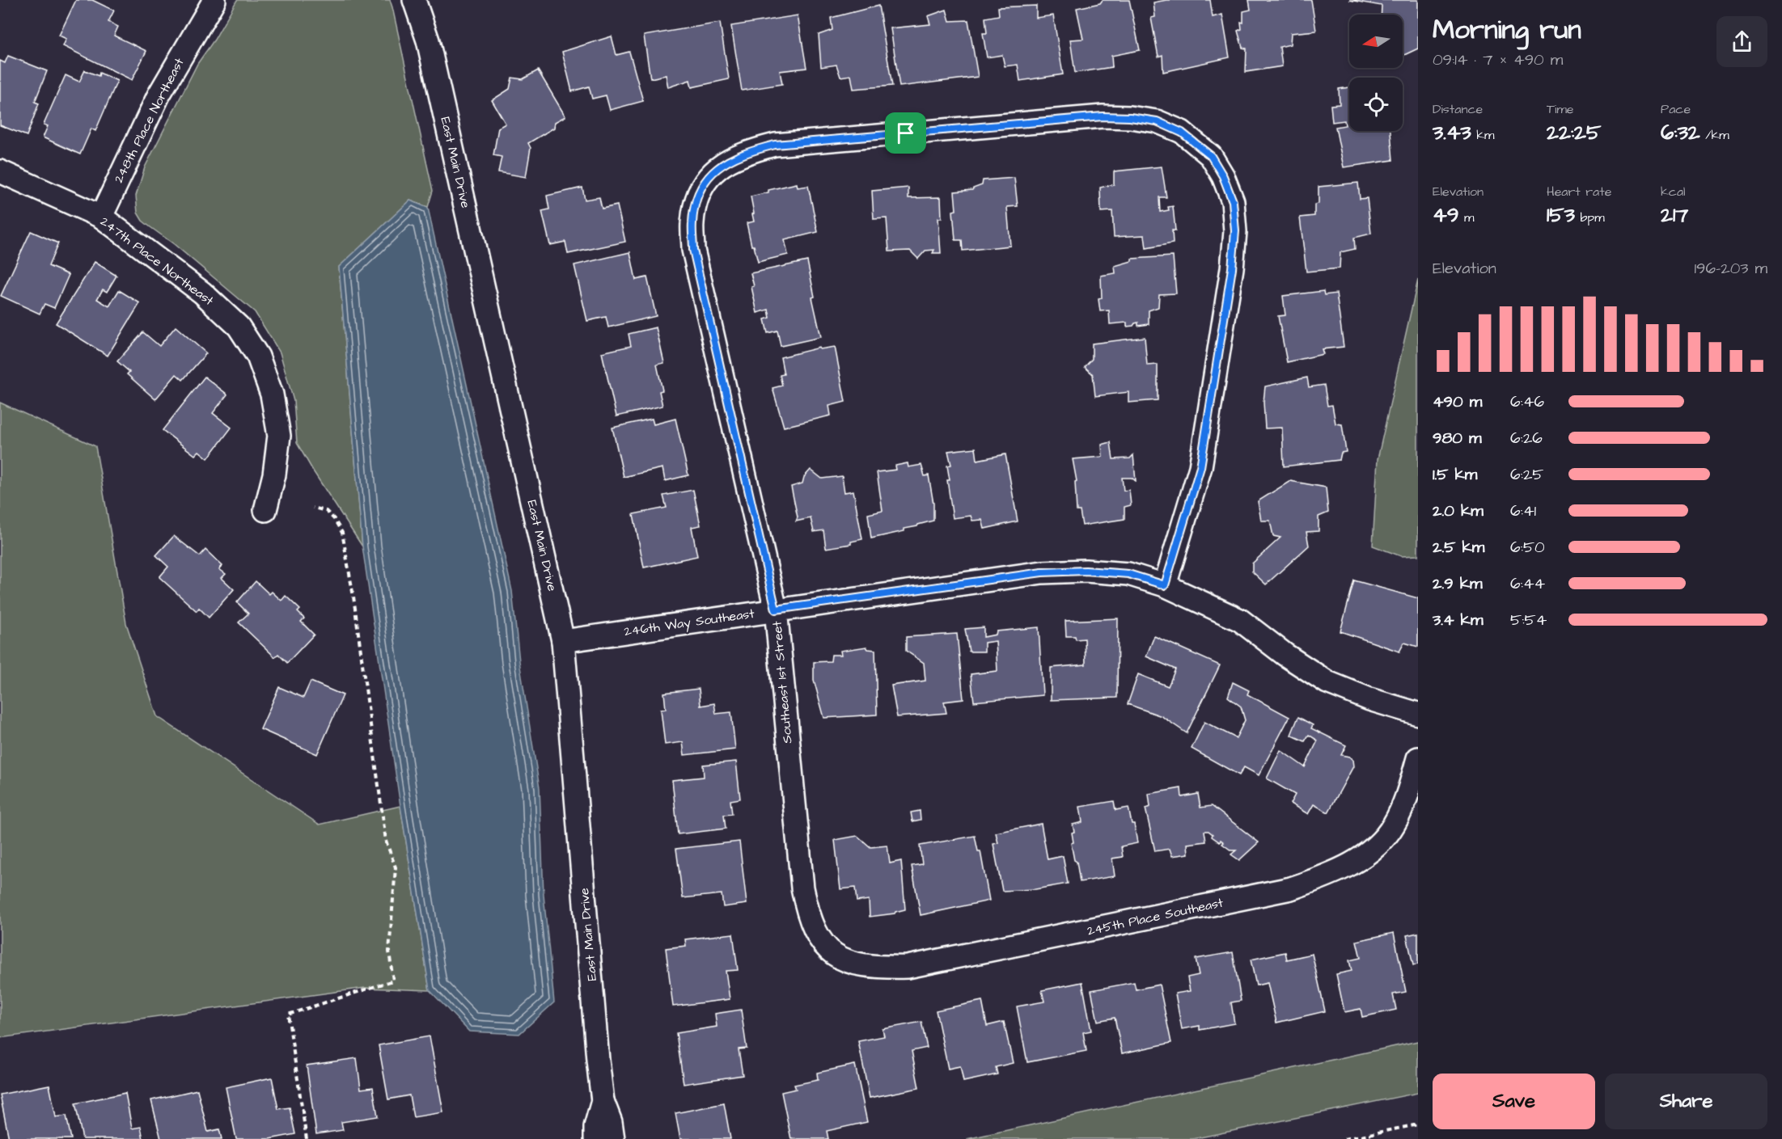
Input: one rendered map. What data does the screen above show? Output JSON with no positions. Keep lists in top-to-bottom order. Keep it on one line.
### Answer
{"streets":{"street":["248th Place Northeast","East Main Drive","247th Place Northeast","246th Way Southeast","Southeast 1st Street","245th Place Southeast"]},"crossings":[["248th Place Northeast","247th Place Northeast"],["East Main Drive","246th Way Southeast"],["246th Way Southeast","Southeast 1st Street"],["Southeast 1st Street","245th Place Southeast"]],"north":"left","page":{"heading":["Morning run","09:14 · 7 × 490 m"],"stats":[["Distance","3.43 km"],["Time","22:25"],["Pace","6:32 /km"],["Elevation","49 m"],["Heart rate","153 bpm"],["kcal","217"]],"chart":["Elevation","196–203 m"],"list":[{"name":"490 m","note":"6:46"},{"name":"980 m","note":"6:26"},{"name":"1.5 km","note":"6:25"},{"name":"2.0 km","note":"6:41"},{"name":"2.5 km","note":"6:50"},{"name":"2.9 km","note":"6:44"},{"name":"3.4 km","note":"5:54"}],"buttons":["Save","Share"]}}
